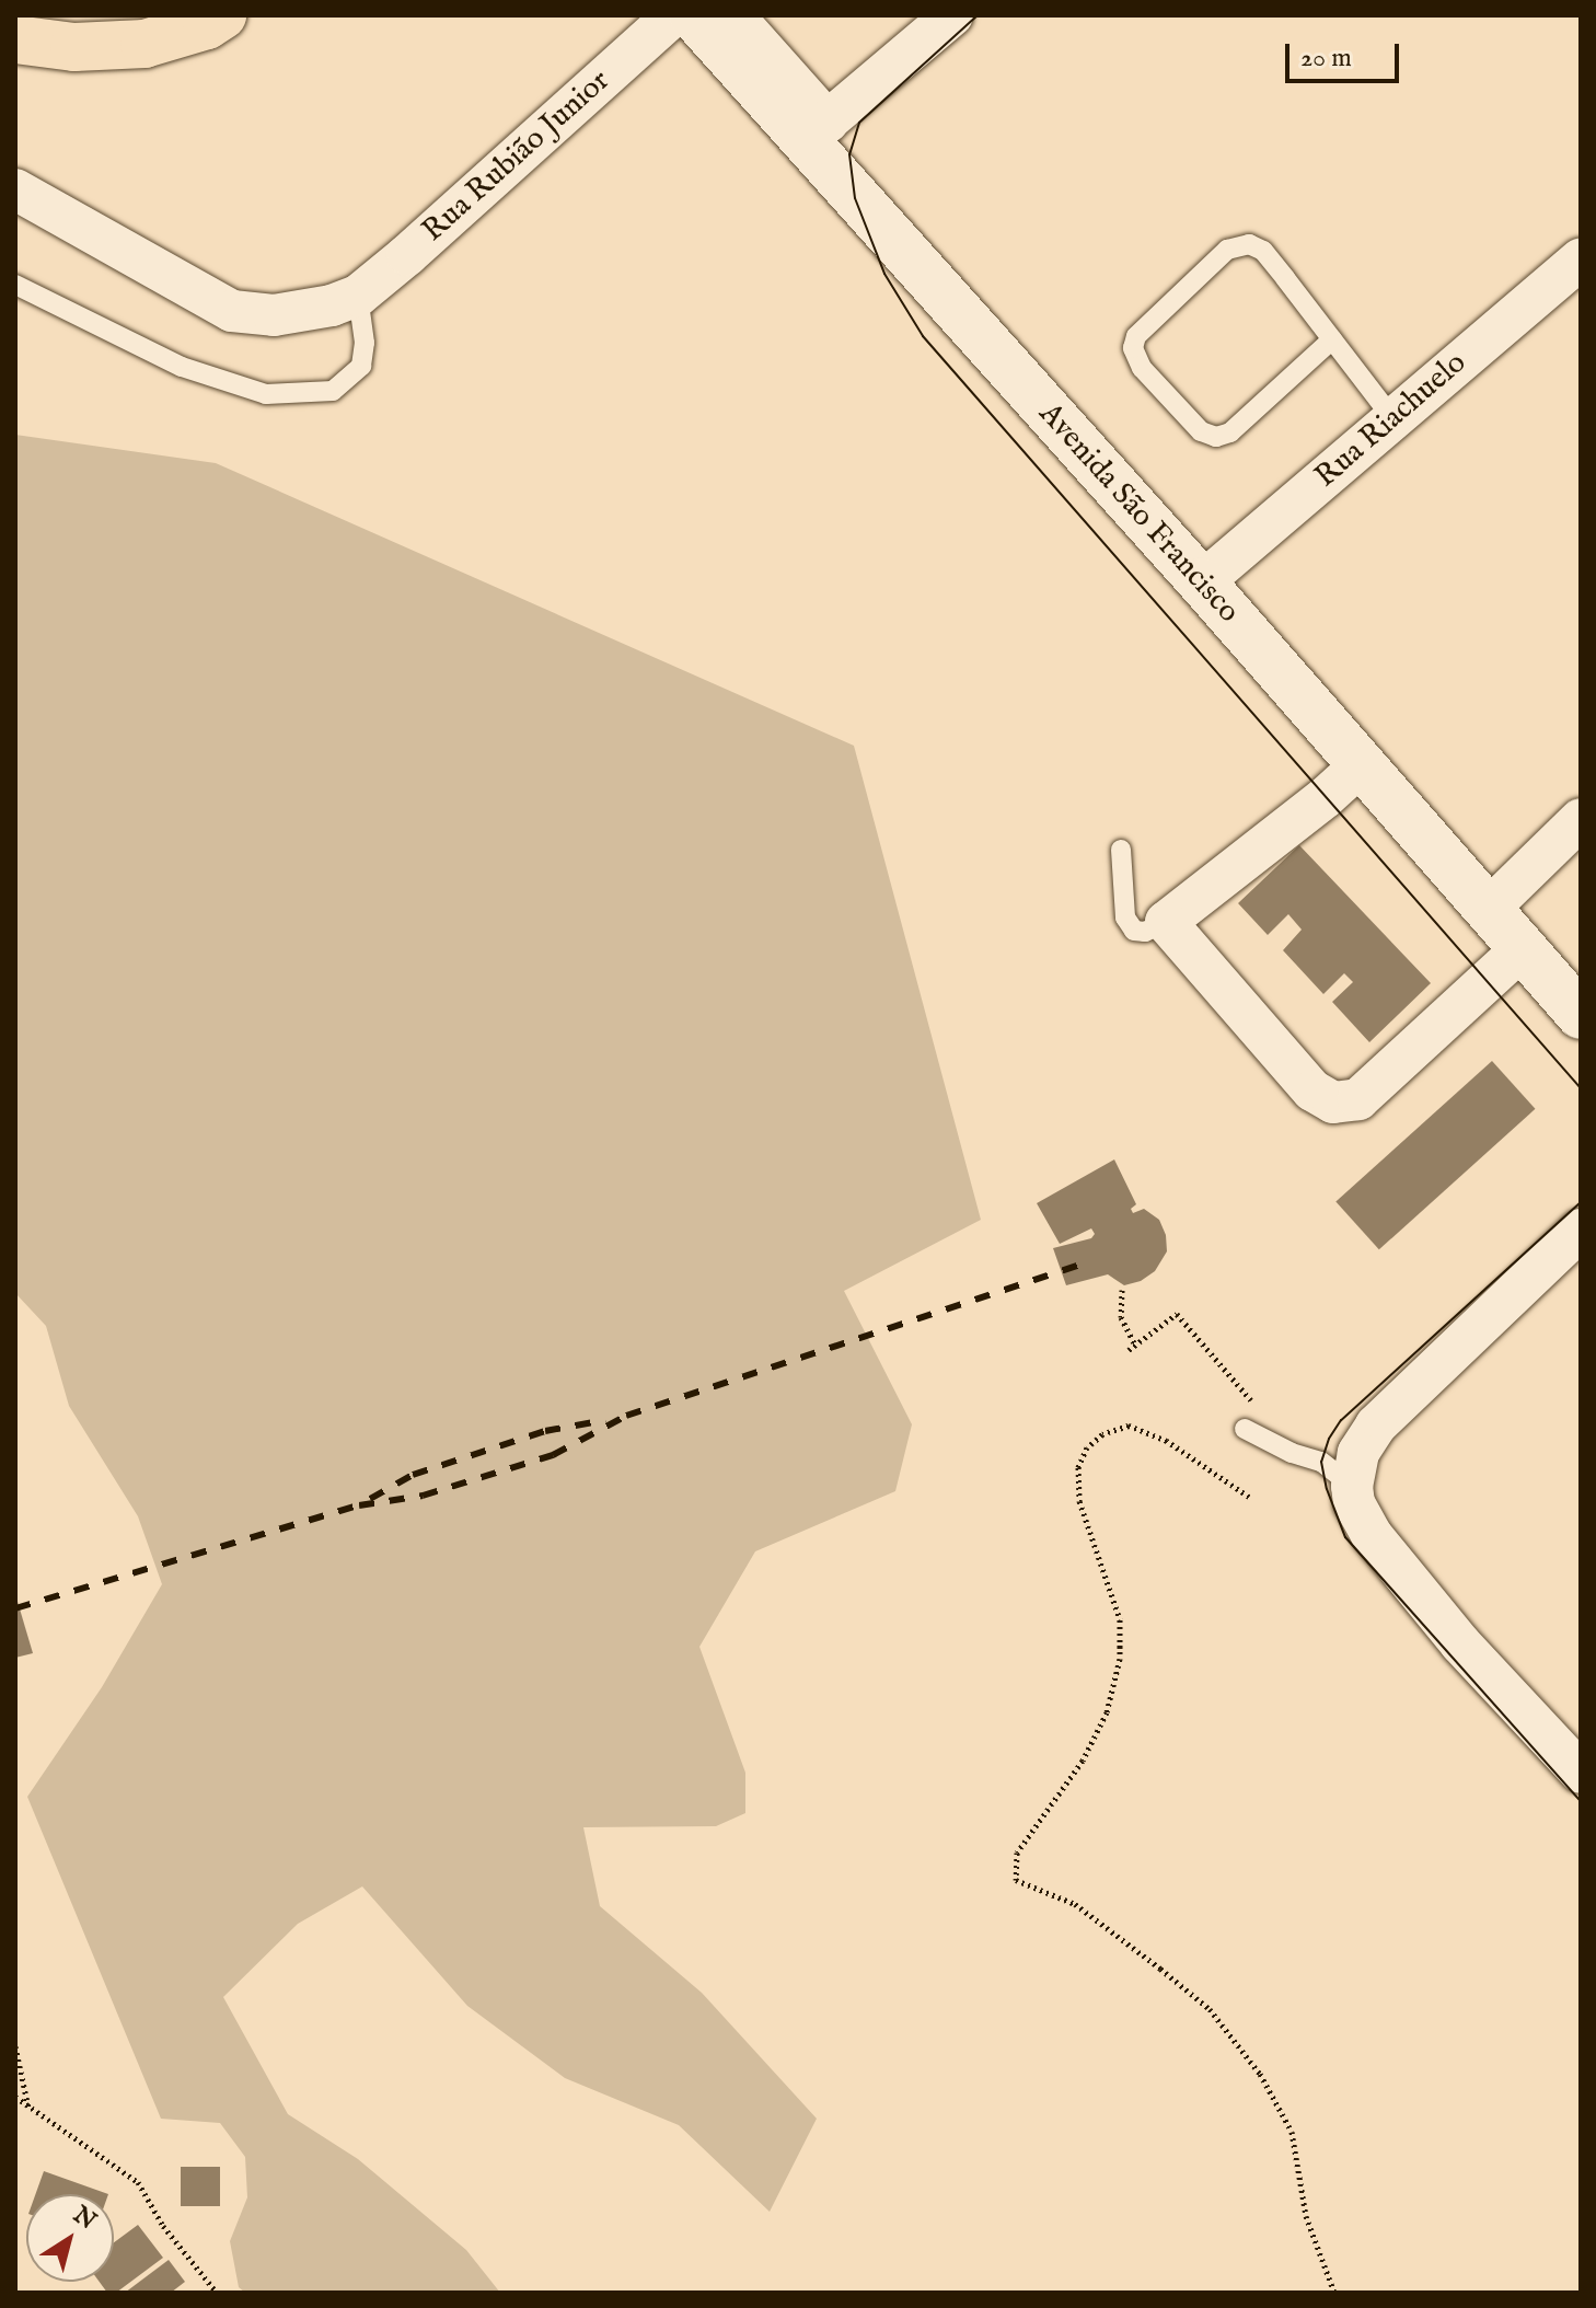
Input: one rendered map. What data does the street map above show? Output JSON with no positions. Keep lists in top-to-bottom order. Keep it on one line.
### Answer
{"streets":{"main road":["Avenida São Francisco"],"street":["Rua Rubião Junior","Rua Riachuelo"]},"crossings":[["Rua Riachuelo","Avenida São Francisco"]],"scale_bar":"20 m","north":"top right"}
